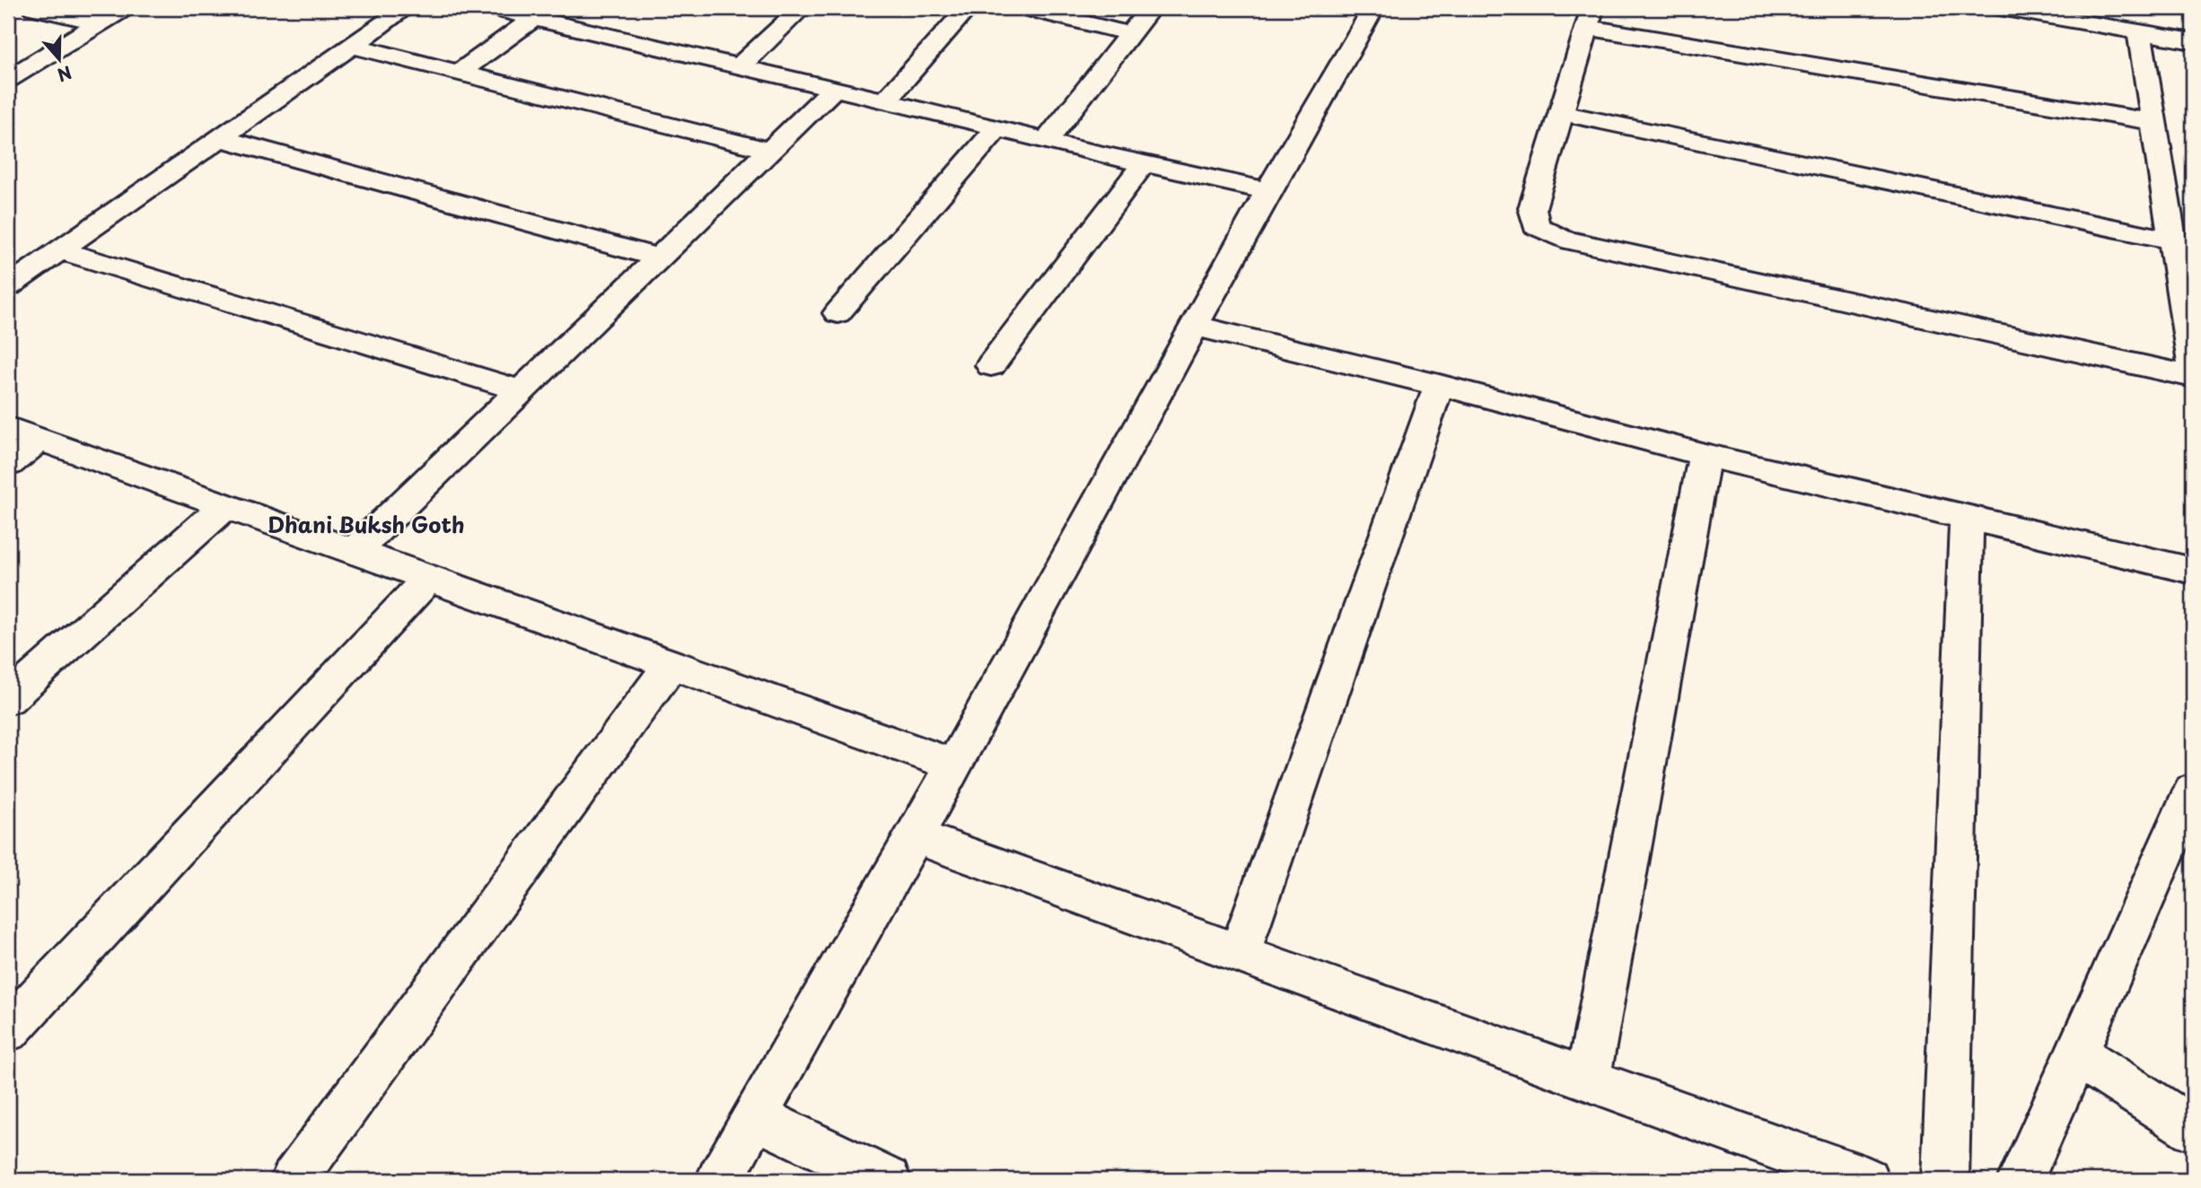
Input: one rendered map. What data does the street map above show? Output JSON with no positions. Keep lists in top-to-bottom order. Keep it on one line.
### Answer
{"districts":["Dhani Buksh Goth"],"north":"bottom"}
